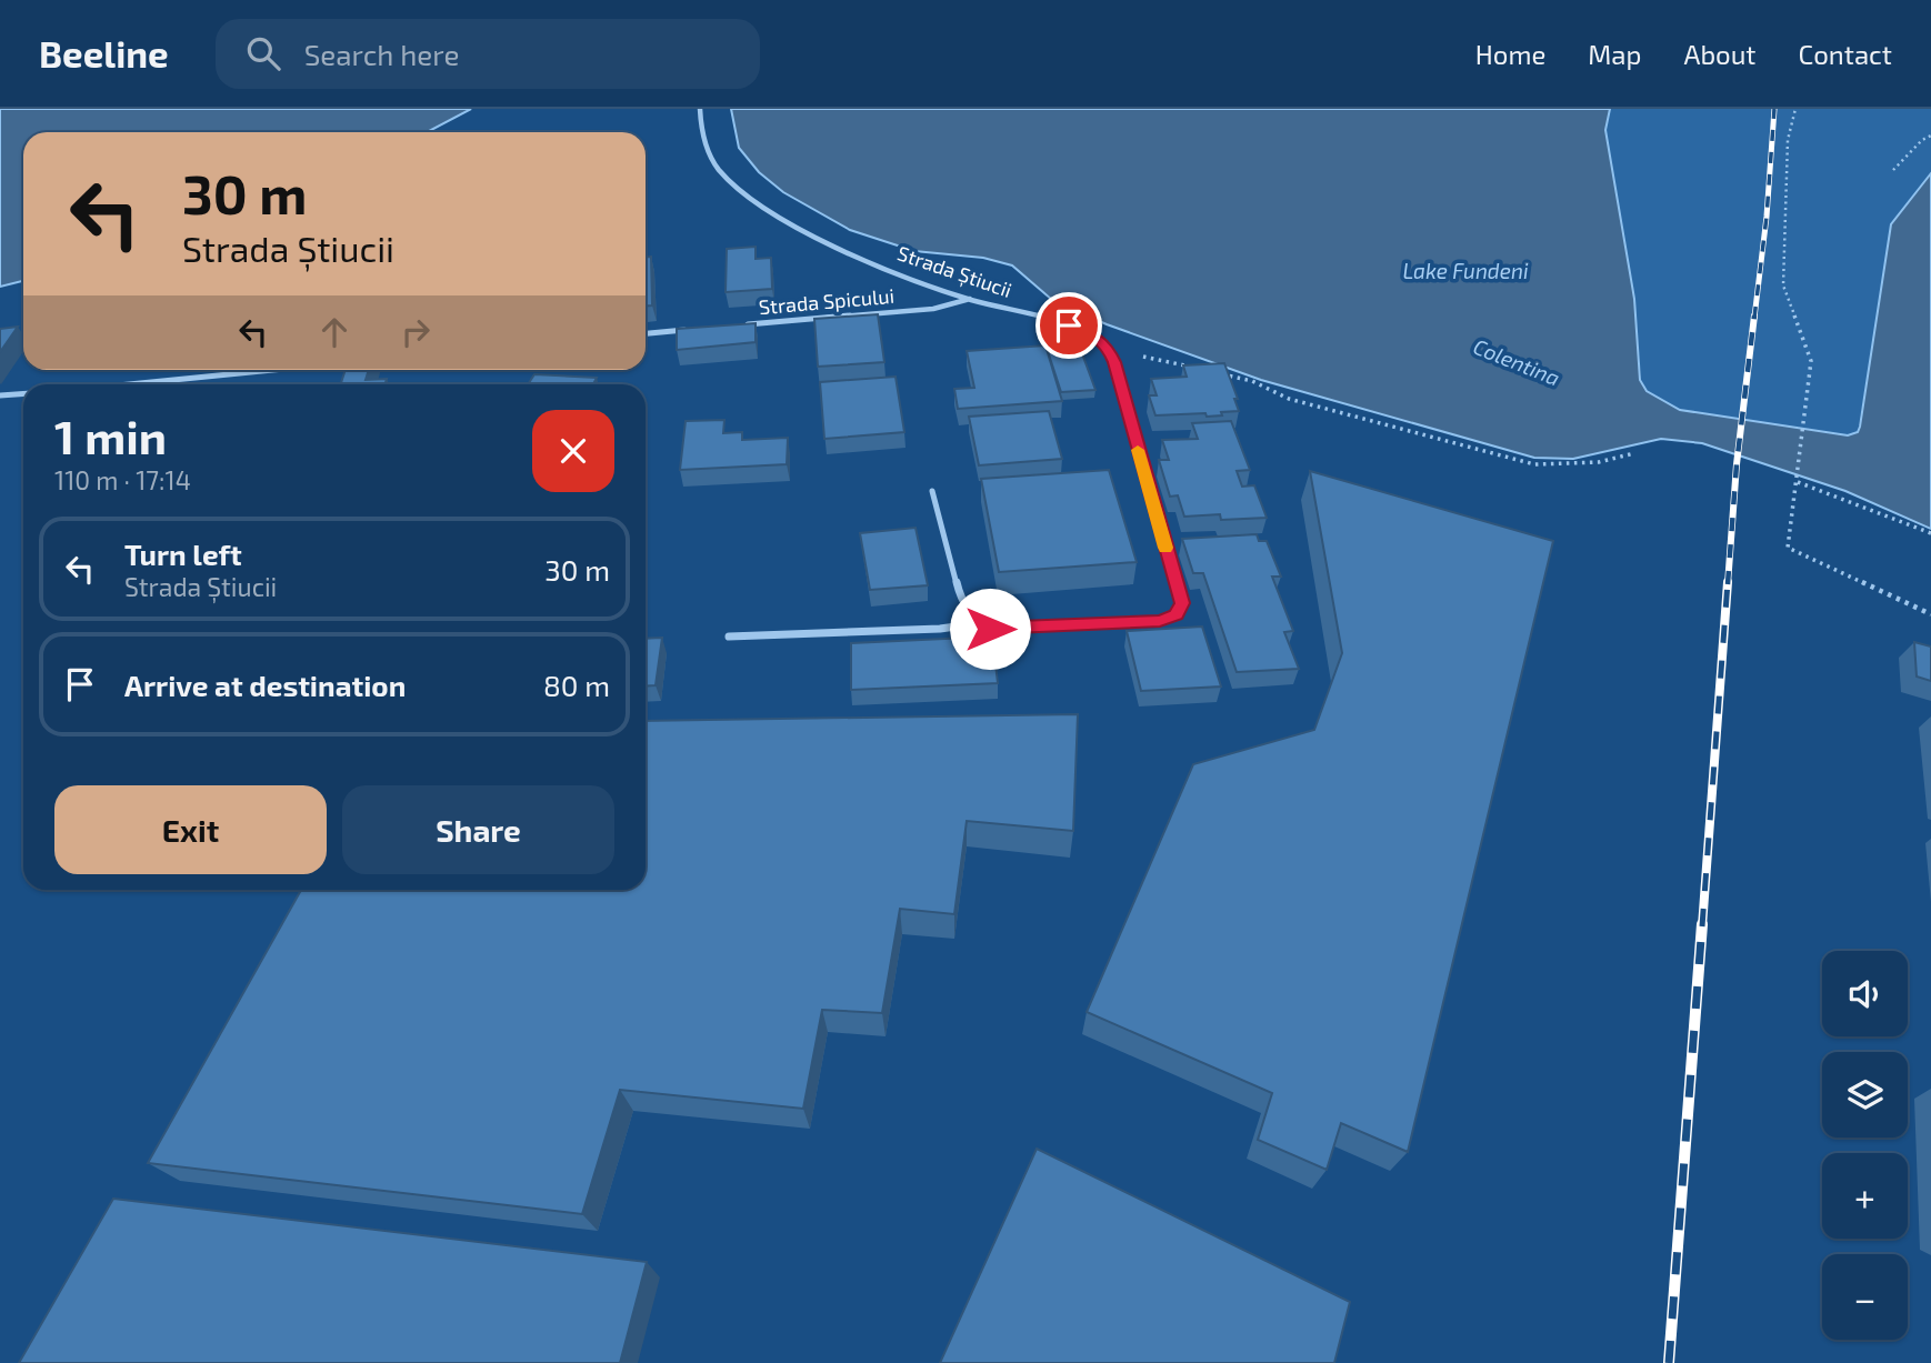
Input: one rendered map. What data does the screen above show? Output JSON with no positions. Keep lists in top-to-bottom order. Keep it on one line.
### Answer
{"streets":{"street":["Strada Știucii","Strada Spicului"]},"crossings":[["Strada Știucii","Strada Spicului"]],"water":["Lake Fundeni","Colentina"],"page":{"header":"Beeline","search":"Search here","nav":["Home","Map","About","Contact"],"turn":["30 m","Strada Știucii"],"heading":["1 min","110 m · 17:14"],"list":[{"name":"Turn left","note":"Strada Știucii","value":"30 m"},{"name":"Arrive at destination","value":"80 m"}],"buttons":["Exit","Share"],"map_buttons":["+","−"]}}
